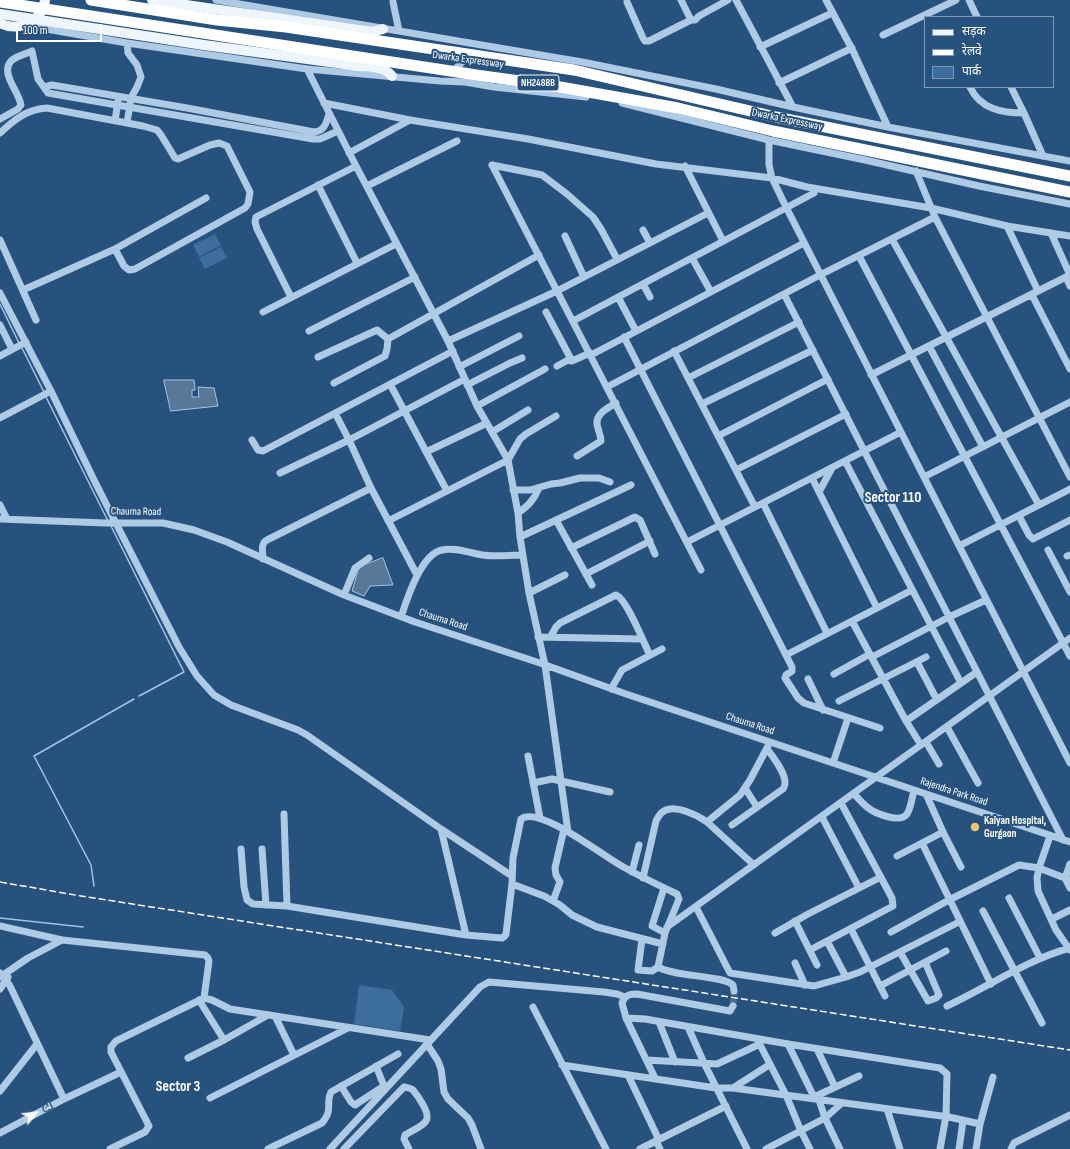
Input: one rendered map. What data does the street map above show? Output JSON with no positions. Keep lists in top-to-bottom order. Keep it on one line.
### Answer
{"streets":{"highway":["Dwarka Expressway","NH248BB"],"street":["Chauma Road","Rajendra Park Road"]},"crossings":[["Chauma Road","Rajendra Park Road"]],"districts":["Sector 110","Sector 3"],"places":["Kalyan Hospital, Gurgaon"],"legend":["सड़क","रेलवे","पार्क"],"scale_bar":"100 m","north":"top right"}
